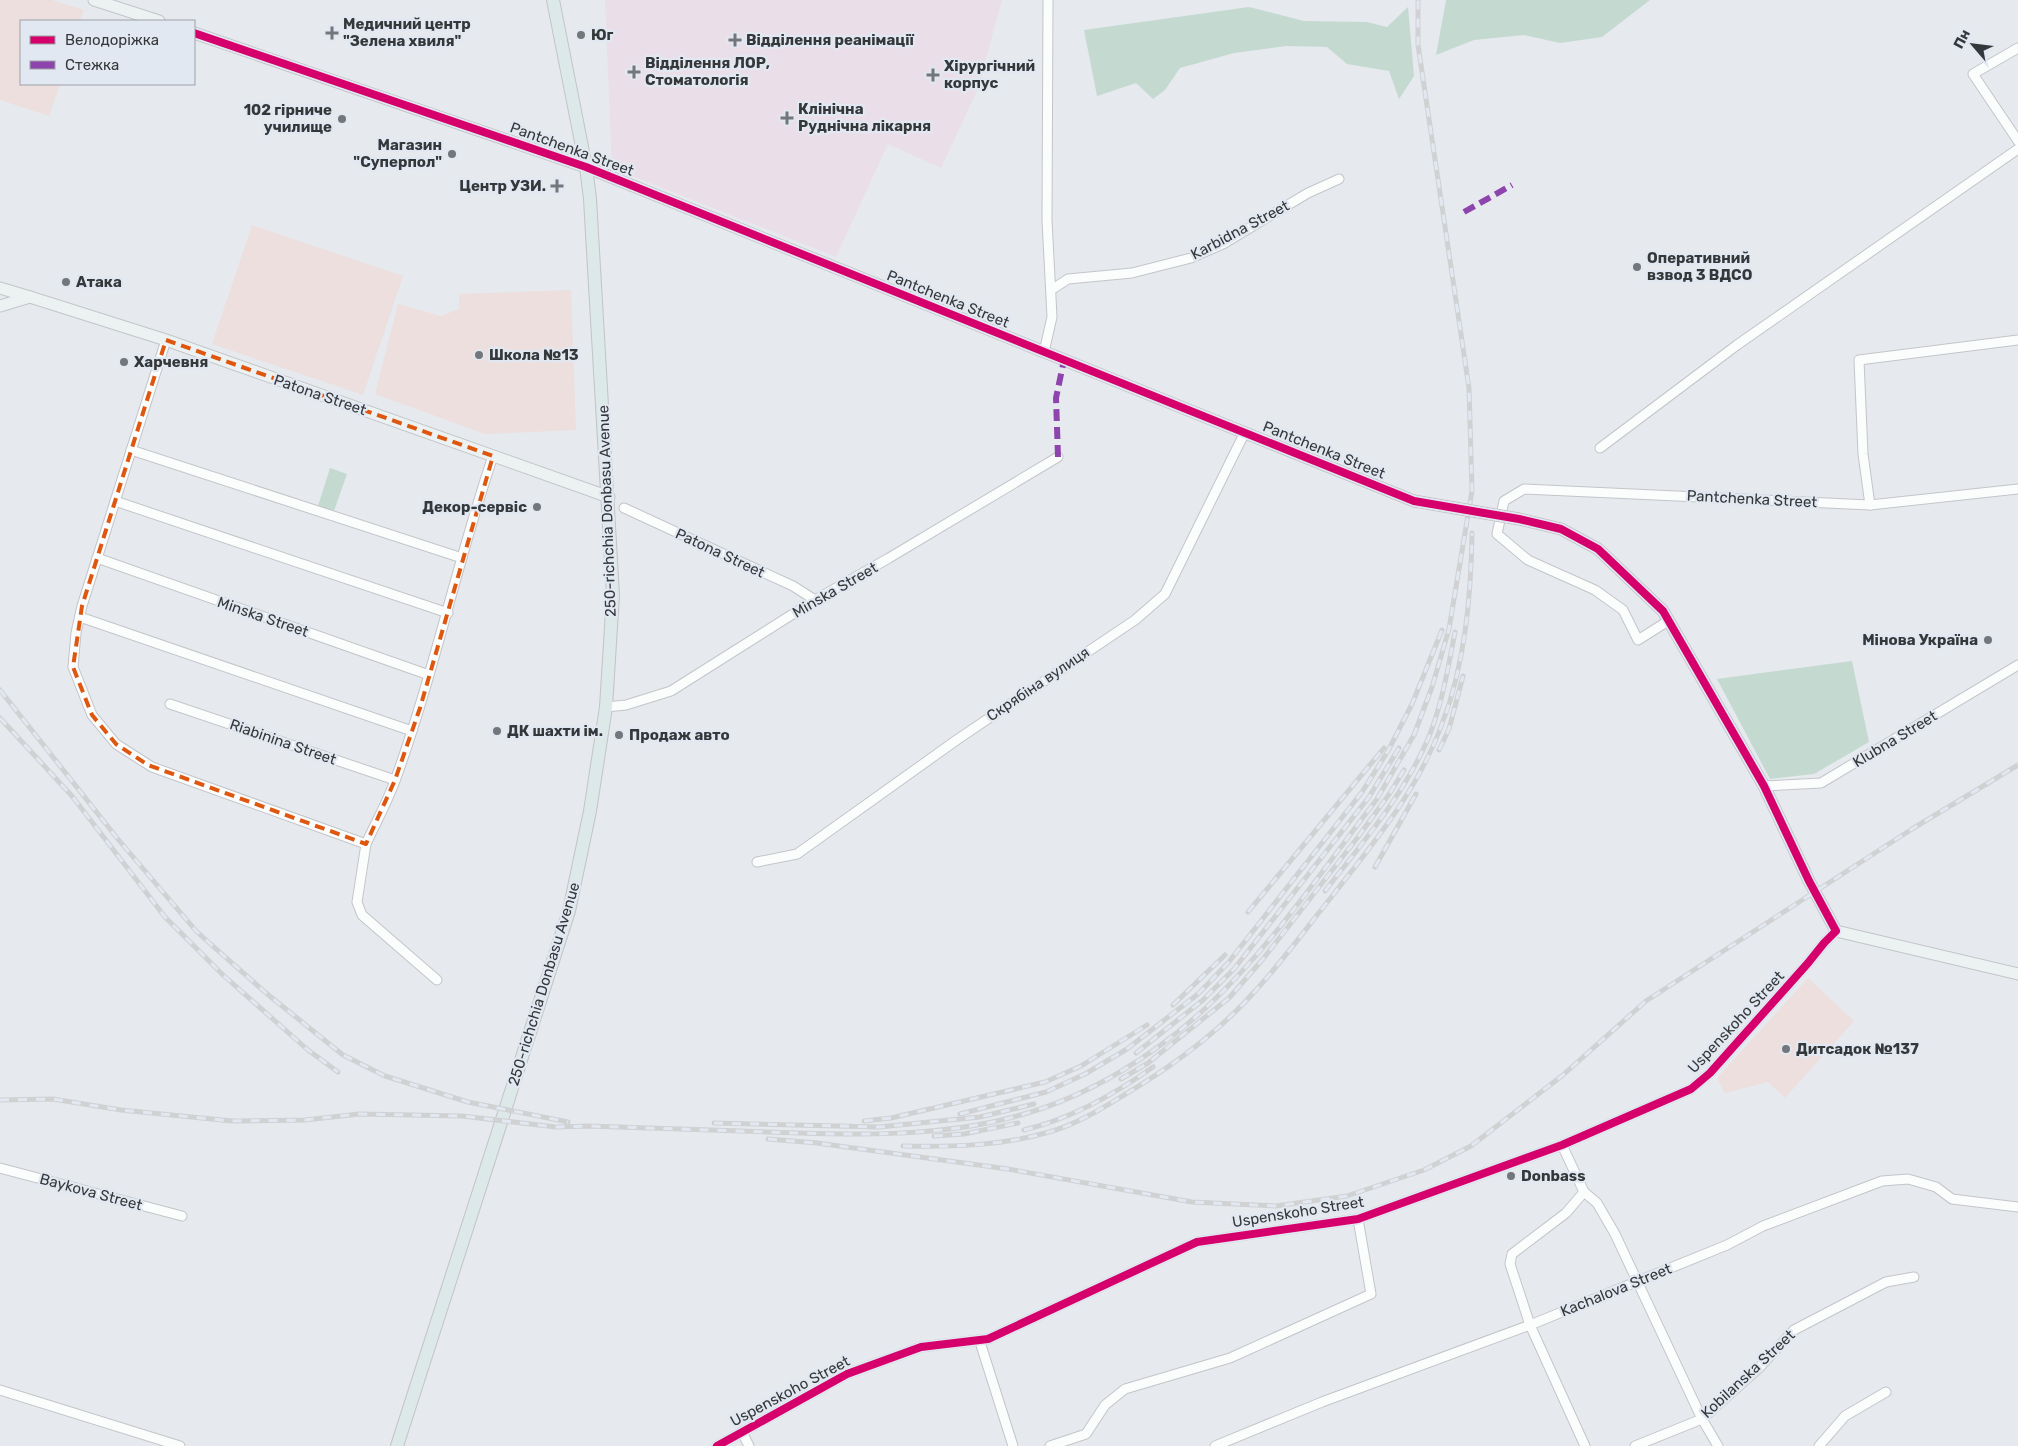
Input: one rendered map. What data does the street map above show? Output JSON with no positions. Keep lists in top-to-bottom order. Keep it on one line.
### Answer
{"streets":{"main road":["250-richchia Donbasu Avenue"],"street":["Pantchenka Street","Karbidna Street","Patona Street","Minska Street","Скрябіна вулиця","Klubna Street","Riabinina Street","Uspenskoho Street","Baykova Street","Kachalova Street","Kobilanska Street"]},"crossings":[["Pantchenka Street","250-richchia Donbasu Avenue"],["Pantchenka Street","Скрябіна вулиця"],["Patona Street","250-richchia Donbasu Avenue"],["Patona Street","Minska Street"],["250-richchia Donbasu Avenue","Minska Street"]],"places":{"health":["Медичний центр \"Зелена хвиля\"","Відділення реанімації","Відділення ЛОР, Стоматологія","Хірургічний корпус","Клінічна Руднічна лікарня","Центр УЗИ."],"other":["Юг","102 гірниче училище","Магазин \"Суперпол\"","Оперативний взвод 3 ВДСО","Атака","Школа №13","Харчевня","Декор-сервіс","Мінова Україна","ДК шахти ім.","Продаж авто","Дитсадок №137","Donbass"]},"legend":["Велодоріжка","Стежка"],"north":"top left"}
